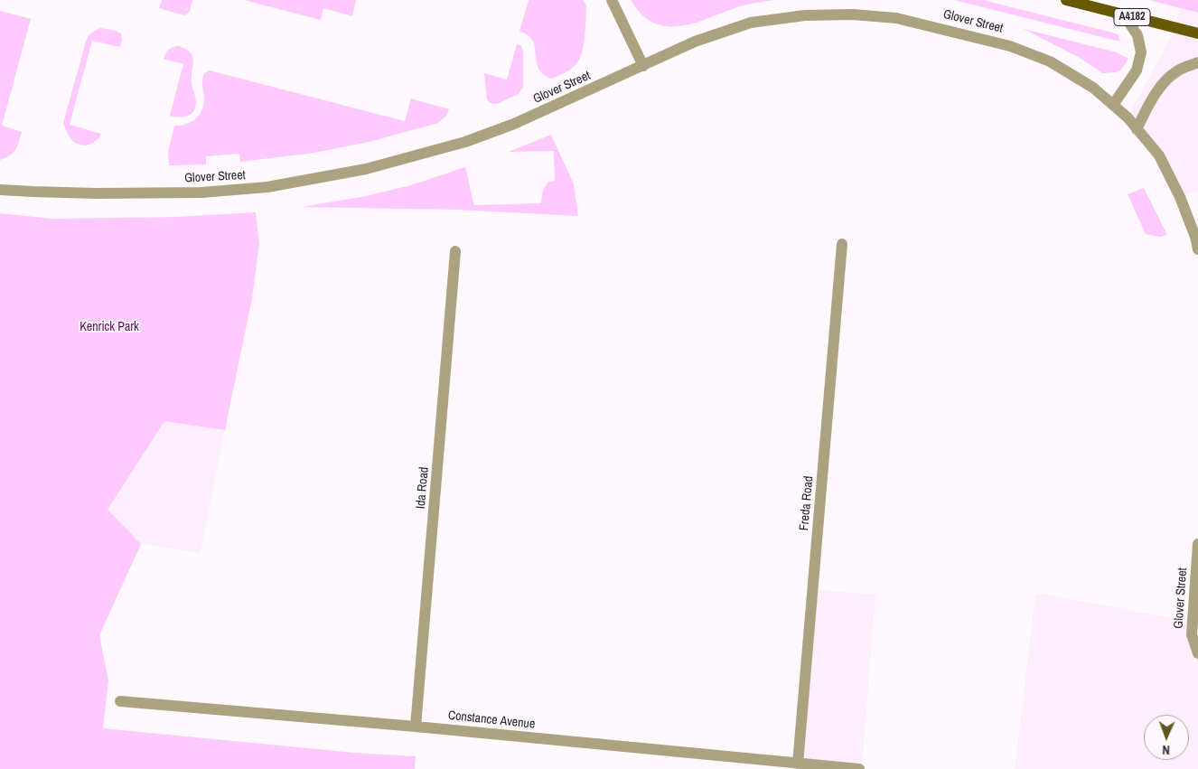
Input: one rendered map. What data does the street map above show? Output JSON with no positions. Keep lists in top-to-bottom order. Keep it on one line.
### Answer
{"streets":{"main road":["A4182"],"street":["Glover Street","Ida Road","Freda Road","Constance Avenue"]},"crossings":[["Ida Road","Constance Avenue"],["Freda Road","Constance Avenue"]],"parks":["Kenrick Park"],"north":"bottom"}
